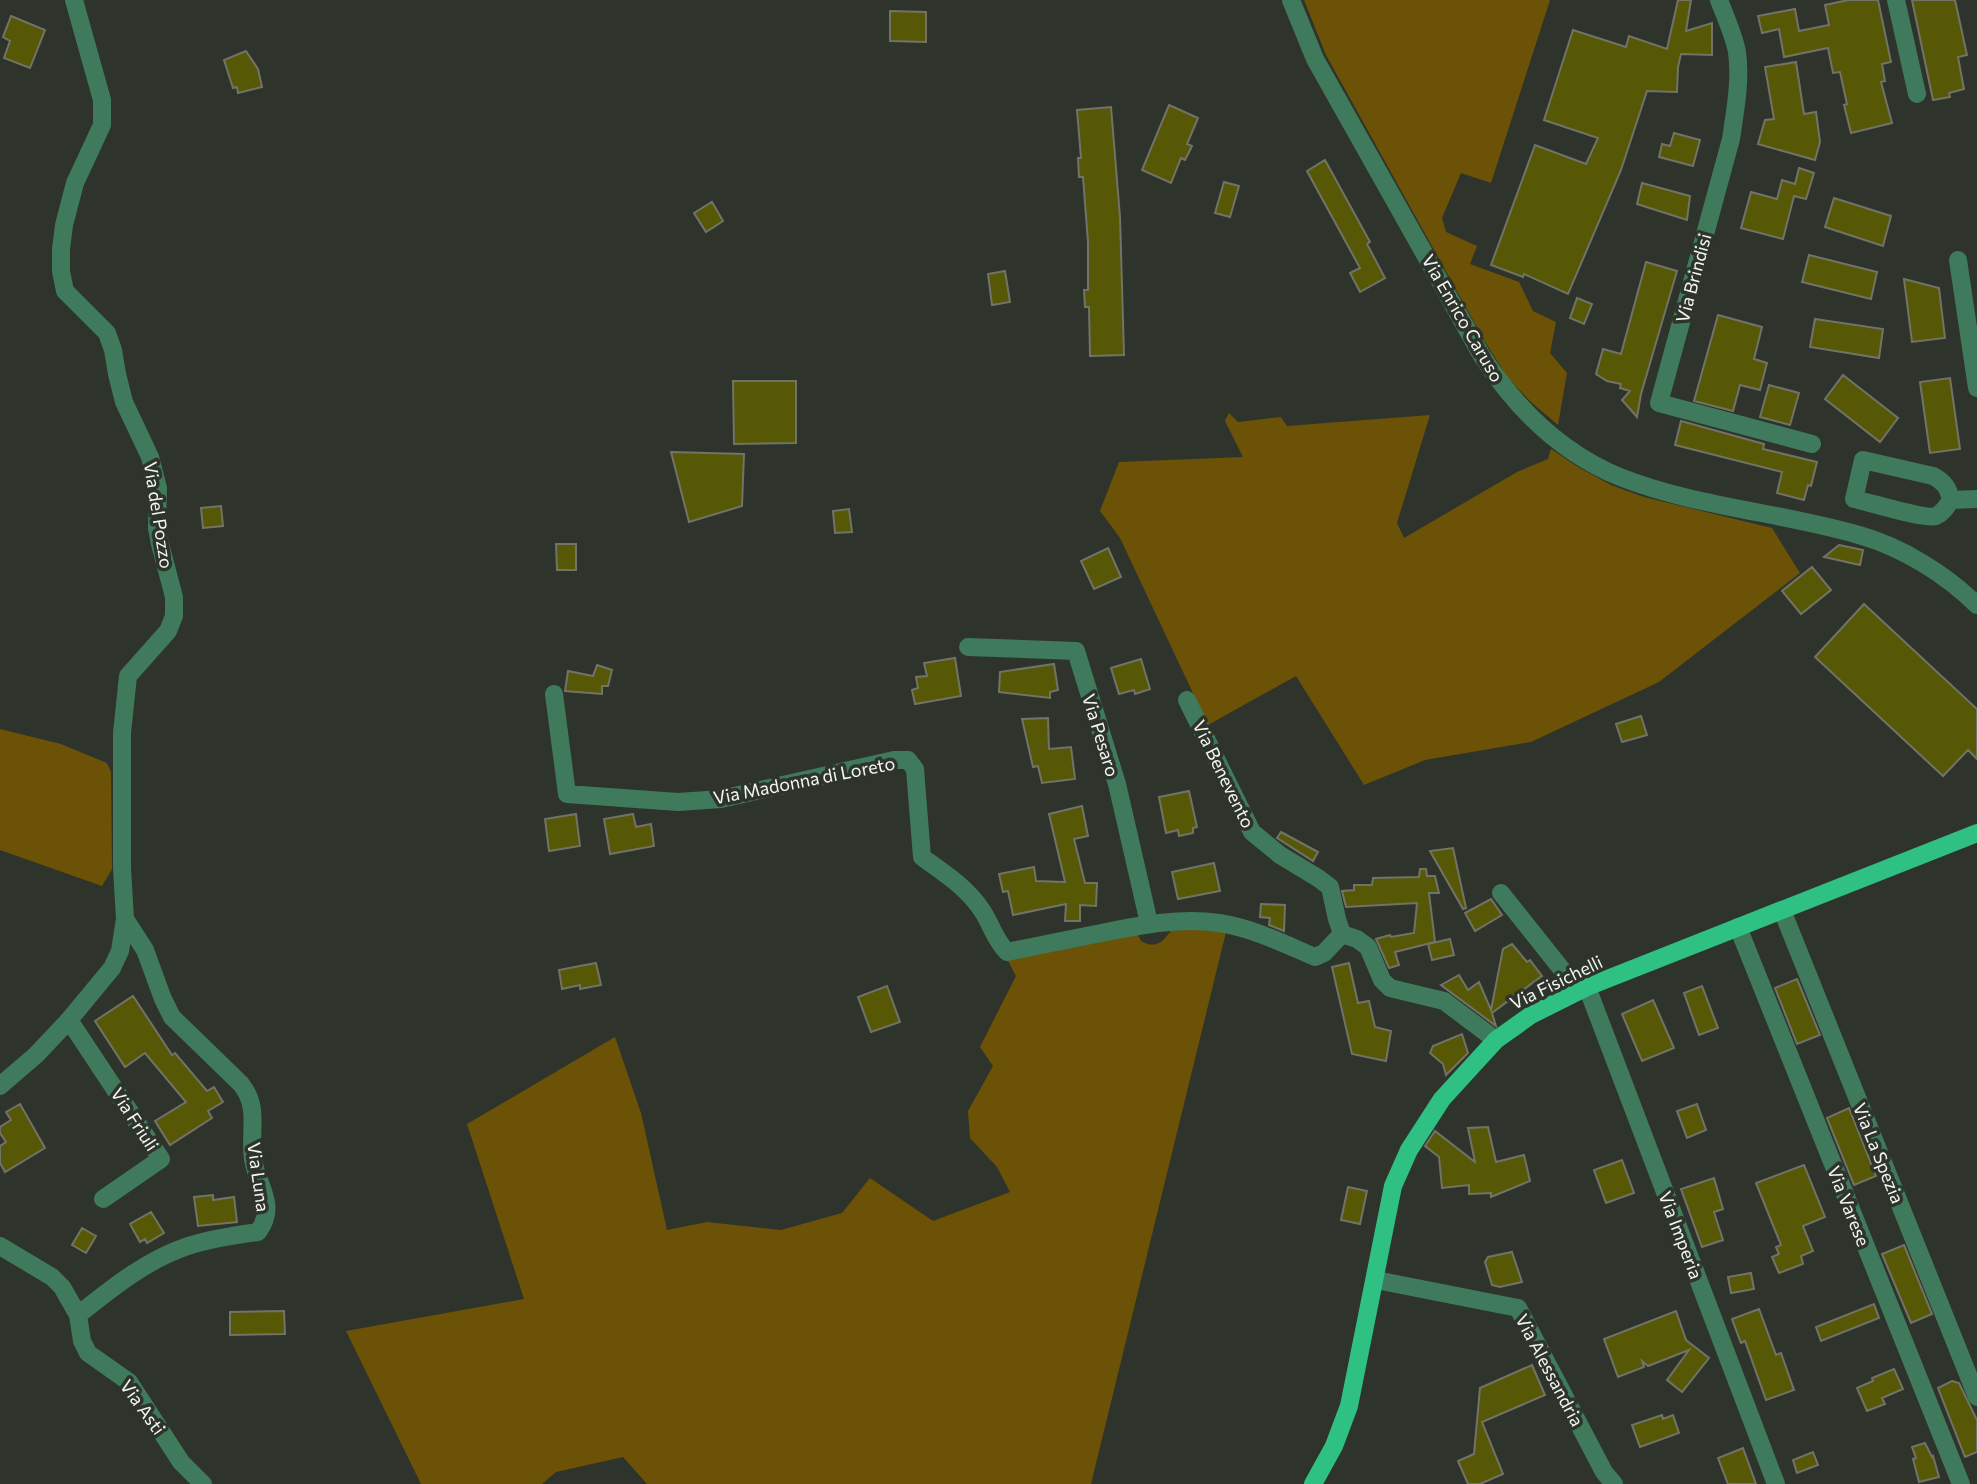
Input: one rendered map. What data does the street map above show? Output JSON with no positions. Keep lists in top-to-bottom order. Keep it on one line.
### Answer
{"streets":{"main road":["Via Fisichelli"],"street":["Via Brindisi","Via Enrico Caruso","Via del Pozzo","Via Pesaro","Via Benevento","Via Madonna di Loreto","Via Friuli","Via La Spezia","Via Luna","Via Varese","Via Imperia","Via Alessandria","Via Asti"]},"crossings":[["Via del Pozzo","Via Friuli"],["Via del Pozzo","Via Luna"],["Via Pesaro","Via Madonna di Loreto"],["Via Benevento","Via Madonna di Loreto"],["Via Fisichelli","Via La Spezia"],["Via Fisichelli","Via Varese"],["Via Fisichelli","Via Imperia"],["Via Fisichelli","Via Alessandria"],["Via Luna","Via Asti"]]}
